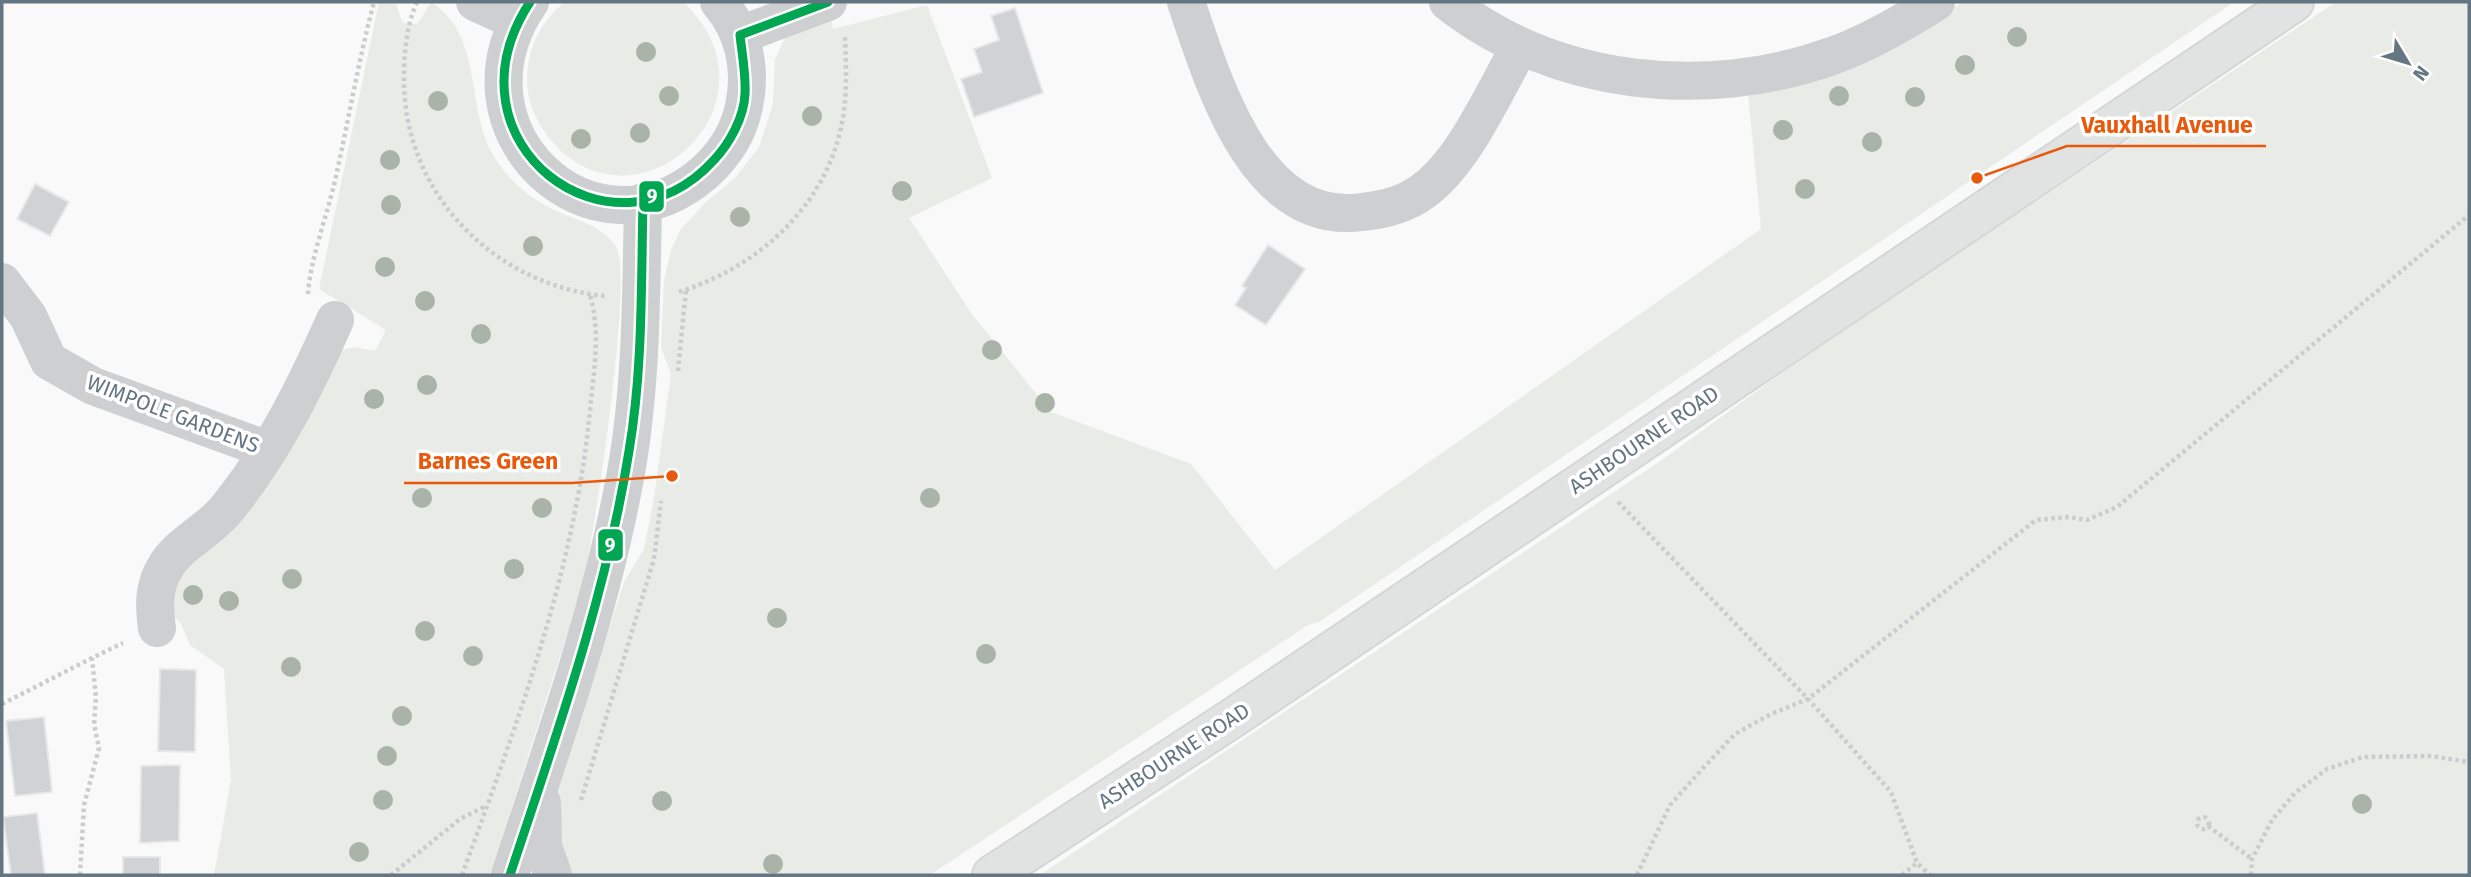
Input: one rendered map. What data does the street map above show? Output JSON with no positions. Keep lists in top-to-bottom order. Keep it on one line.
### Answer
{"streets":{"highway":["ASHBOURNE ROAD"],"street":["WIMPOLE GARDENS"]},"places":["Vauxhall Avenue","Barnes Green"],"lines":["transit line 9"],"north":"bottom right"}
